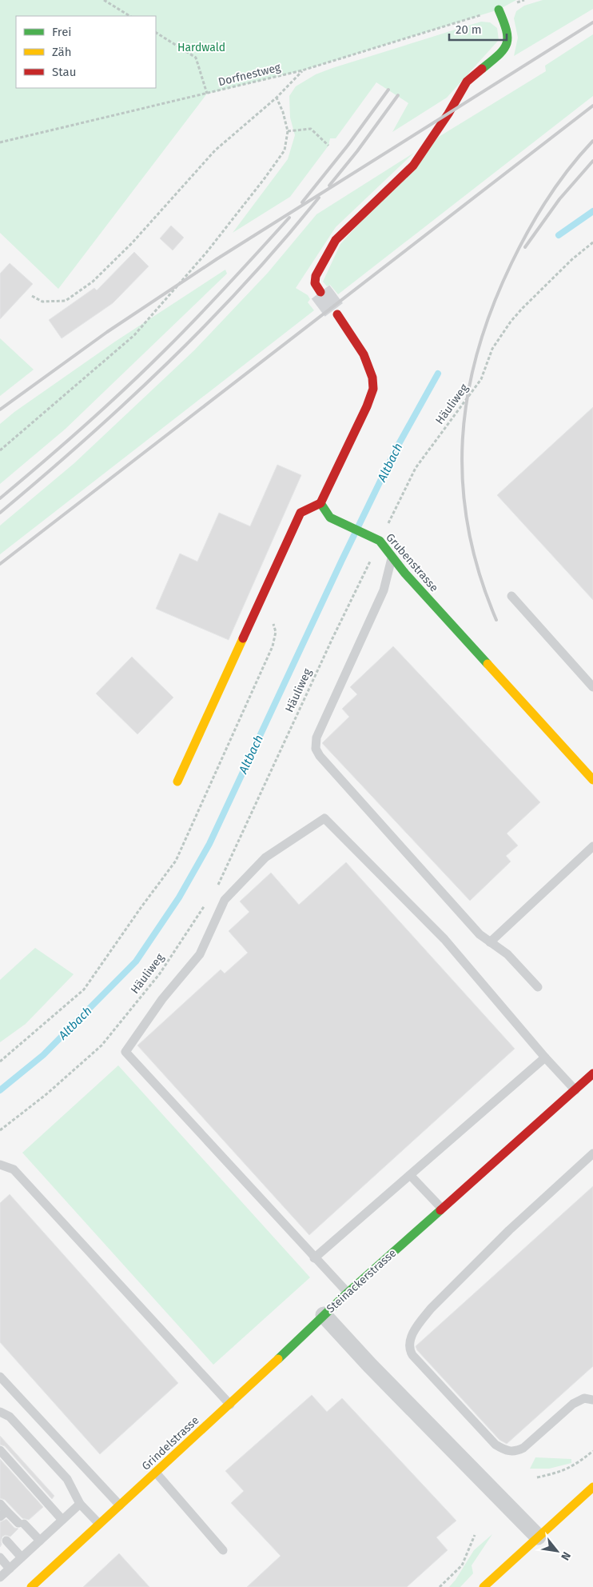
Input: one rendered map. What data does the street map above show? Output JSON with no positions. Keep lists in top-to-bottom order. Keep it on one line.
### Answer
{"streets":{"street":["Grubenstrasse","Steinackerstrasse","Grindelstrasse"],"path":["Dorfnestweg","Häuliweg"]},"crossings":[["Häuliweg","Grubenstrasse"],["Steinackerstrasse","Grindelstrasse"]],"water":["Altbach"],"parks":["Hardwald"],"legend":["Frei","Zäh","Stau"],"scale_bar":"20 m","north":"bottom right"}
